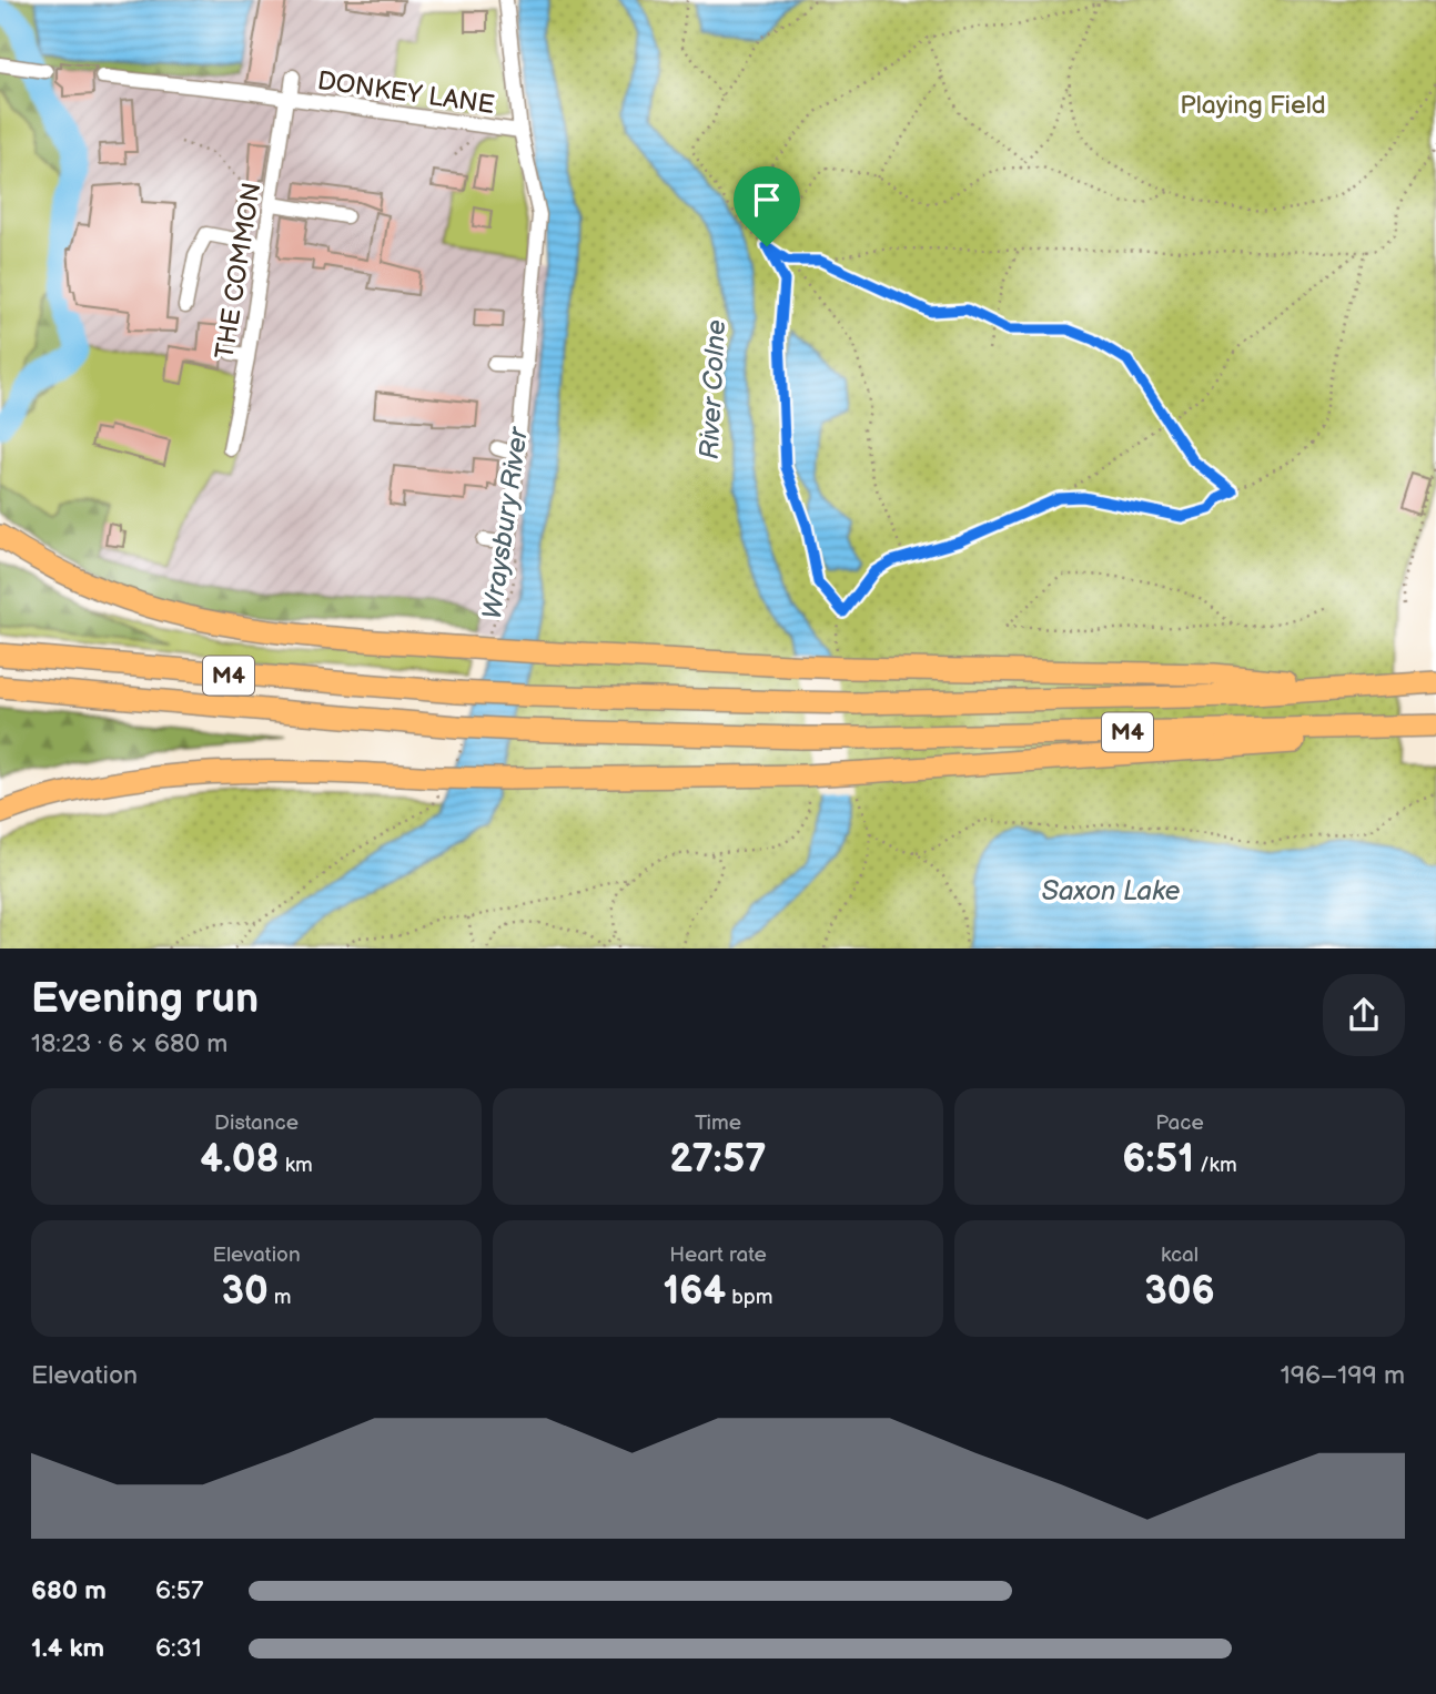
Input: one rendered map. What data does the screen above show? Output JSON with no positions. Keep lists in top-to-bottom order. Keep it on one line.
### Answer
{"streets":{"highway":["M4"],"street":["DONKEY LANE","THE COMMON"]},"crossings":[["DONKEY LANE","THE COMMON"]],"water":["River Colne","Wraysbury River","Saxon Lake"],"parks":["Playing Field"],"page":{"heading":["Evening run","18:23 · 6 × 680 m"],"stats":[["Distance","4.08 km"],["Time","27:57"],["Pace","6:51 /km"],["Elevation","30 m"],["Heart rate","164 bpm"],["kcal","306"]],"chart":["Elevation","196–199 m"],"list":[{"name":"680 m","note":"6:57"},{"name":"1.4 km","note":"6:31"}]}}
